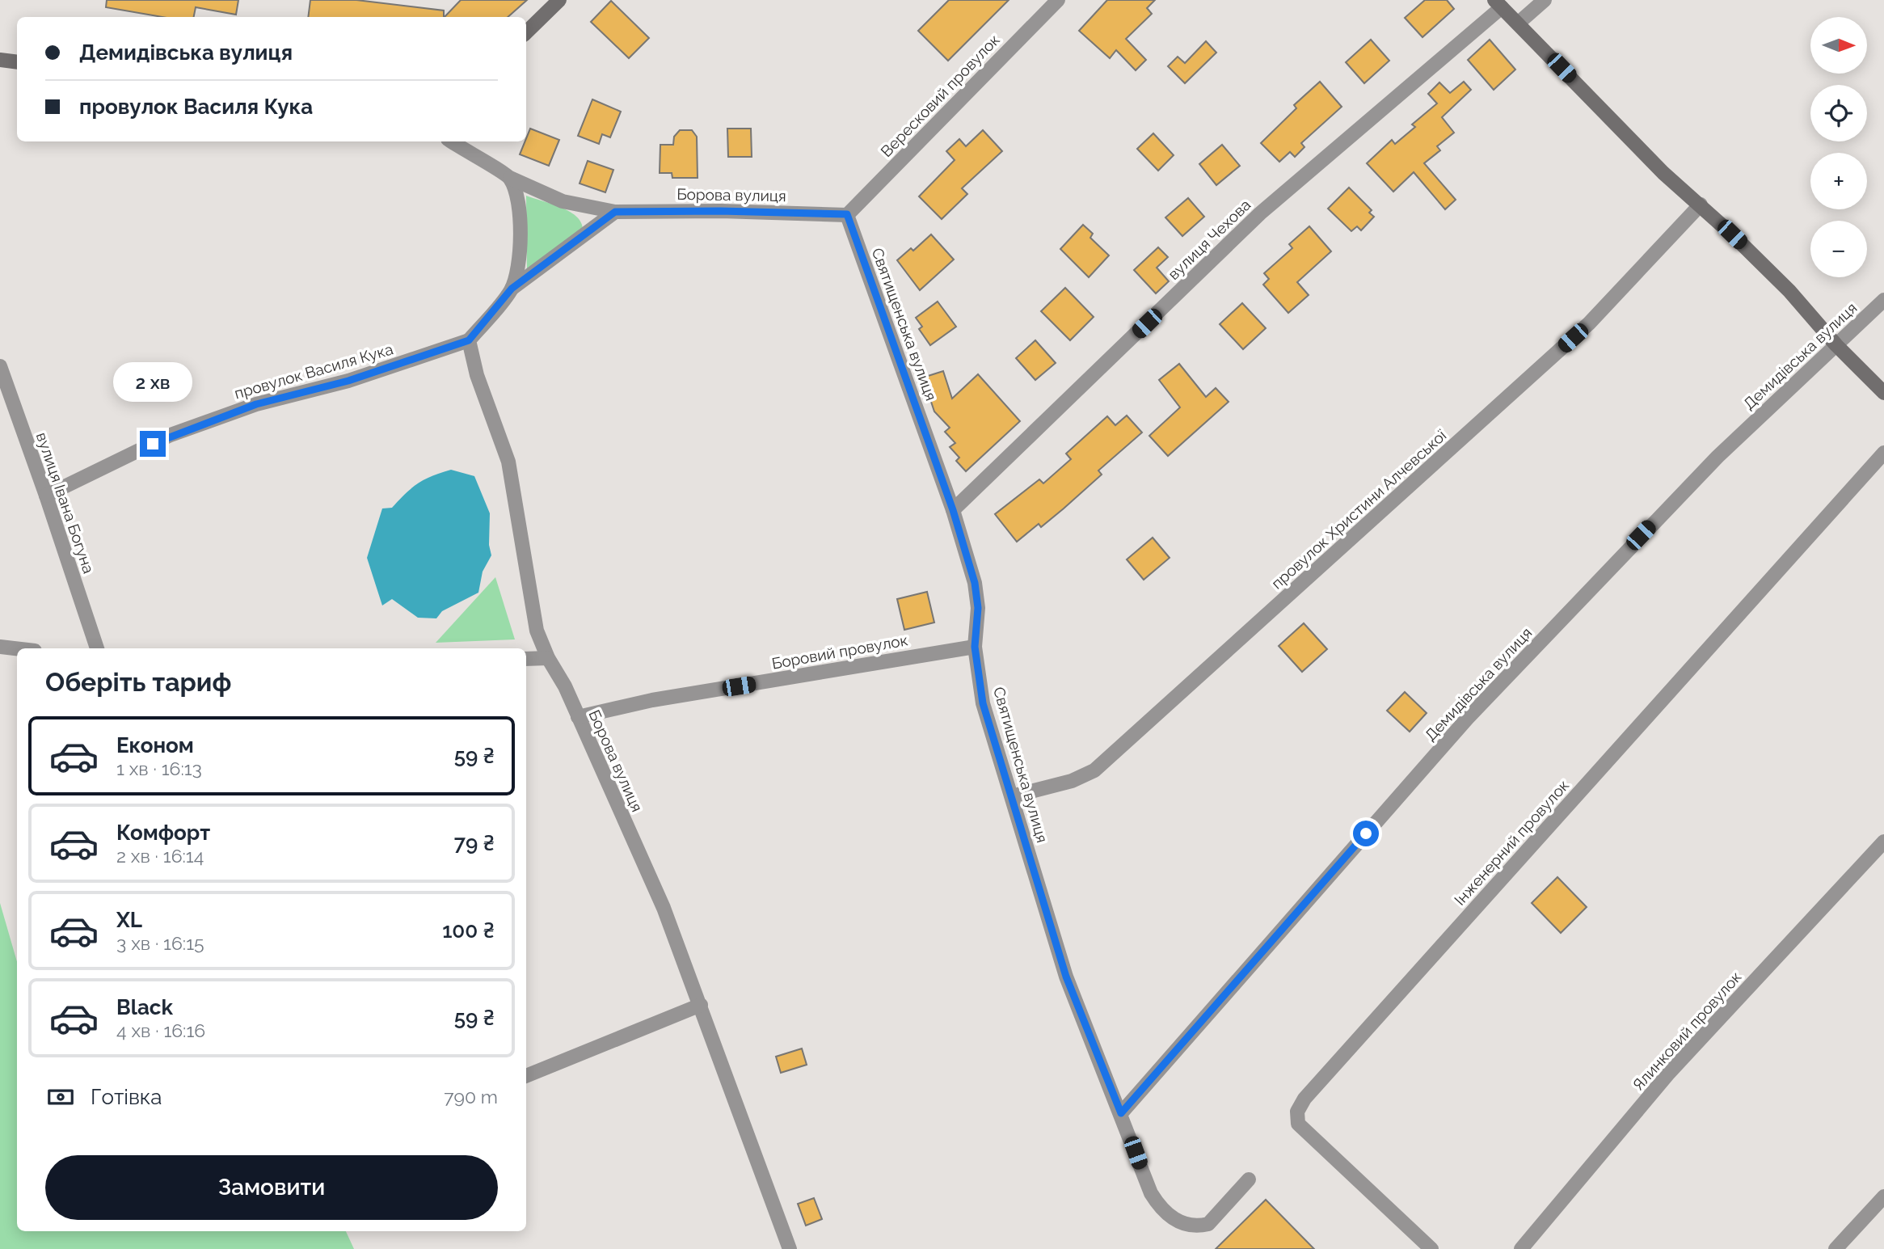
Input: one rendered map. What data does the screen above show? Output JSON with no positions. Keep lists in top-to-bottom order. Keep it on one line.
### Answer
{"streets":{"street":["Вересковий провулок","Борова вулиця","вулиця Чехова","Святищенська вулиця","Демидівська вулиця","провулок Василя Кука","вулиця Івана Богуна","провулок Христини Алчевської","Боровий провулок","Інженерний провулок","Ялинковий провулок"]},"crossings":[["Вересковий провулок","Борова вулиця"],["Вересковий провулок","Святищенська вулиця"],["Борова вулиця","Святищенська вулиця"],["Борова вулиця","провулок Василя Кука"],["Борова вулиця","Боровий провулок"],["вулиця Чехова","Святищенська вулиця"],["Святищенська вулиця","Демидівська вулиця"],["Святищенська вулиця","провулок Христини Алчевської"],["Святищенська вулиця","Боровий провулок"],["провулок Василя Кука","вулиця Івана Богуна"]],"north":"right","page":{"map_buttons":["+","−"],"banner":["Демидівська вулиця","провулок Василя Кука"],"bubble":"2 хв","heading":"Оберіть тариф","list":[{"name":"Економ","note":"1 хв · 16:13","value":"59 ₴"},{"name":"Комфорт","note":"2 хв · 16:14","value":"79 ₴"},{"name":"XL","note":"3 хв · 16:15","value":"100 ₴"},{"name":"Black","note":"4 хв · 16:16","value":"59 ₴"}],"pay":["Готівка","790 m"],"buttons":"Замовити"}}
